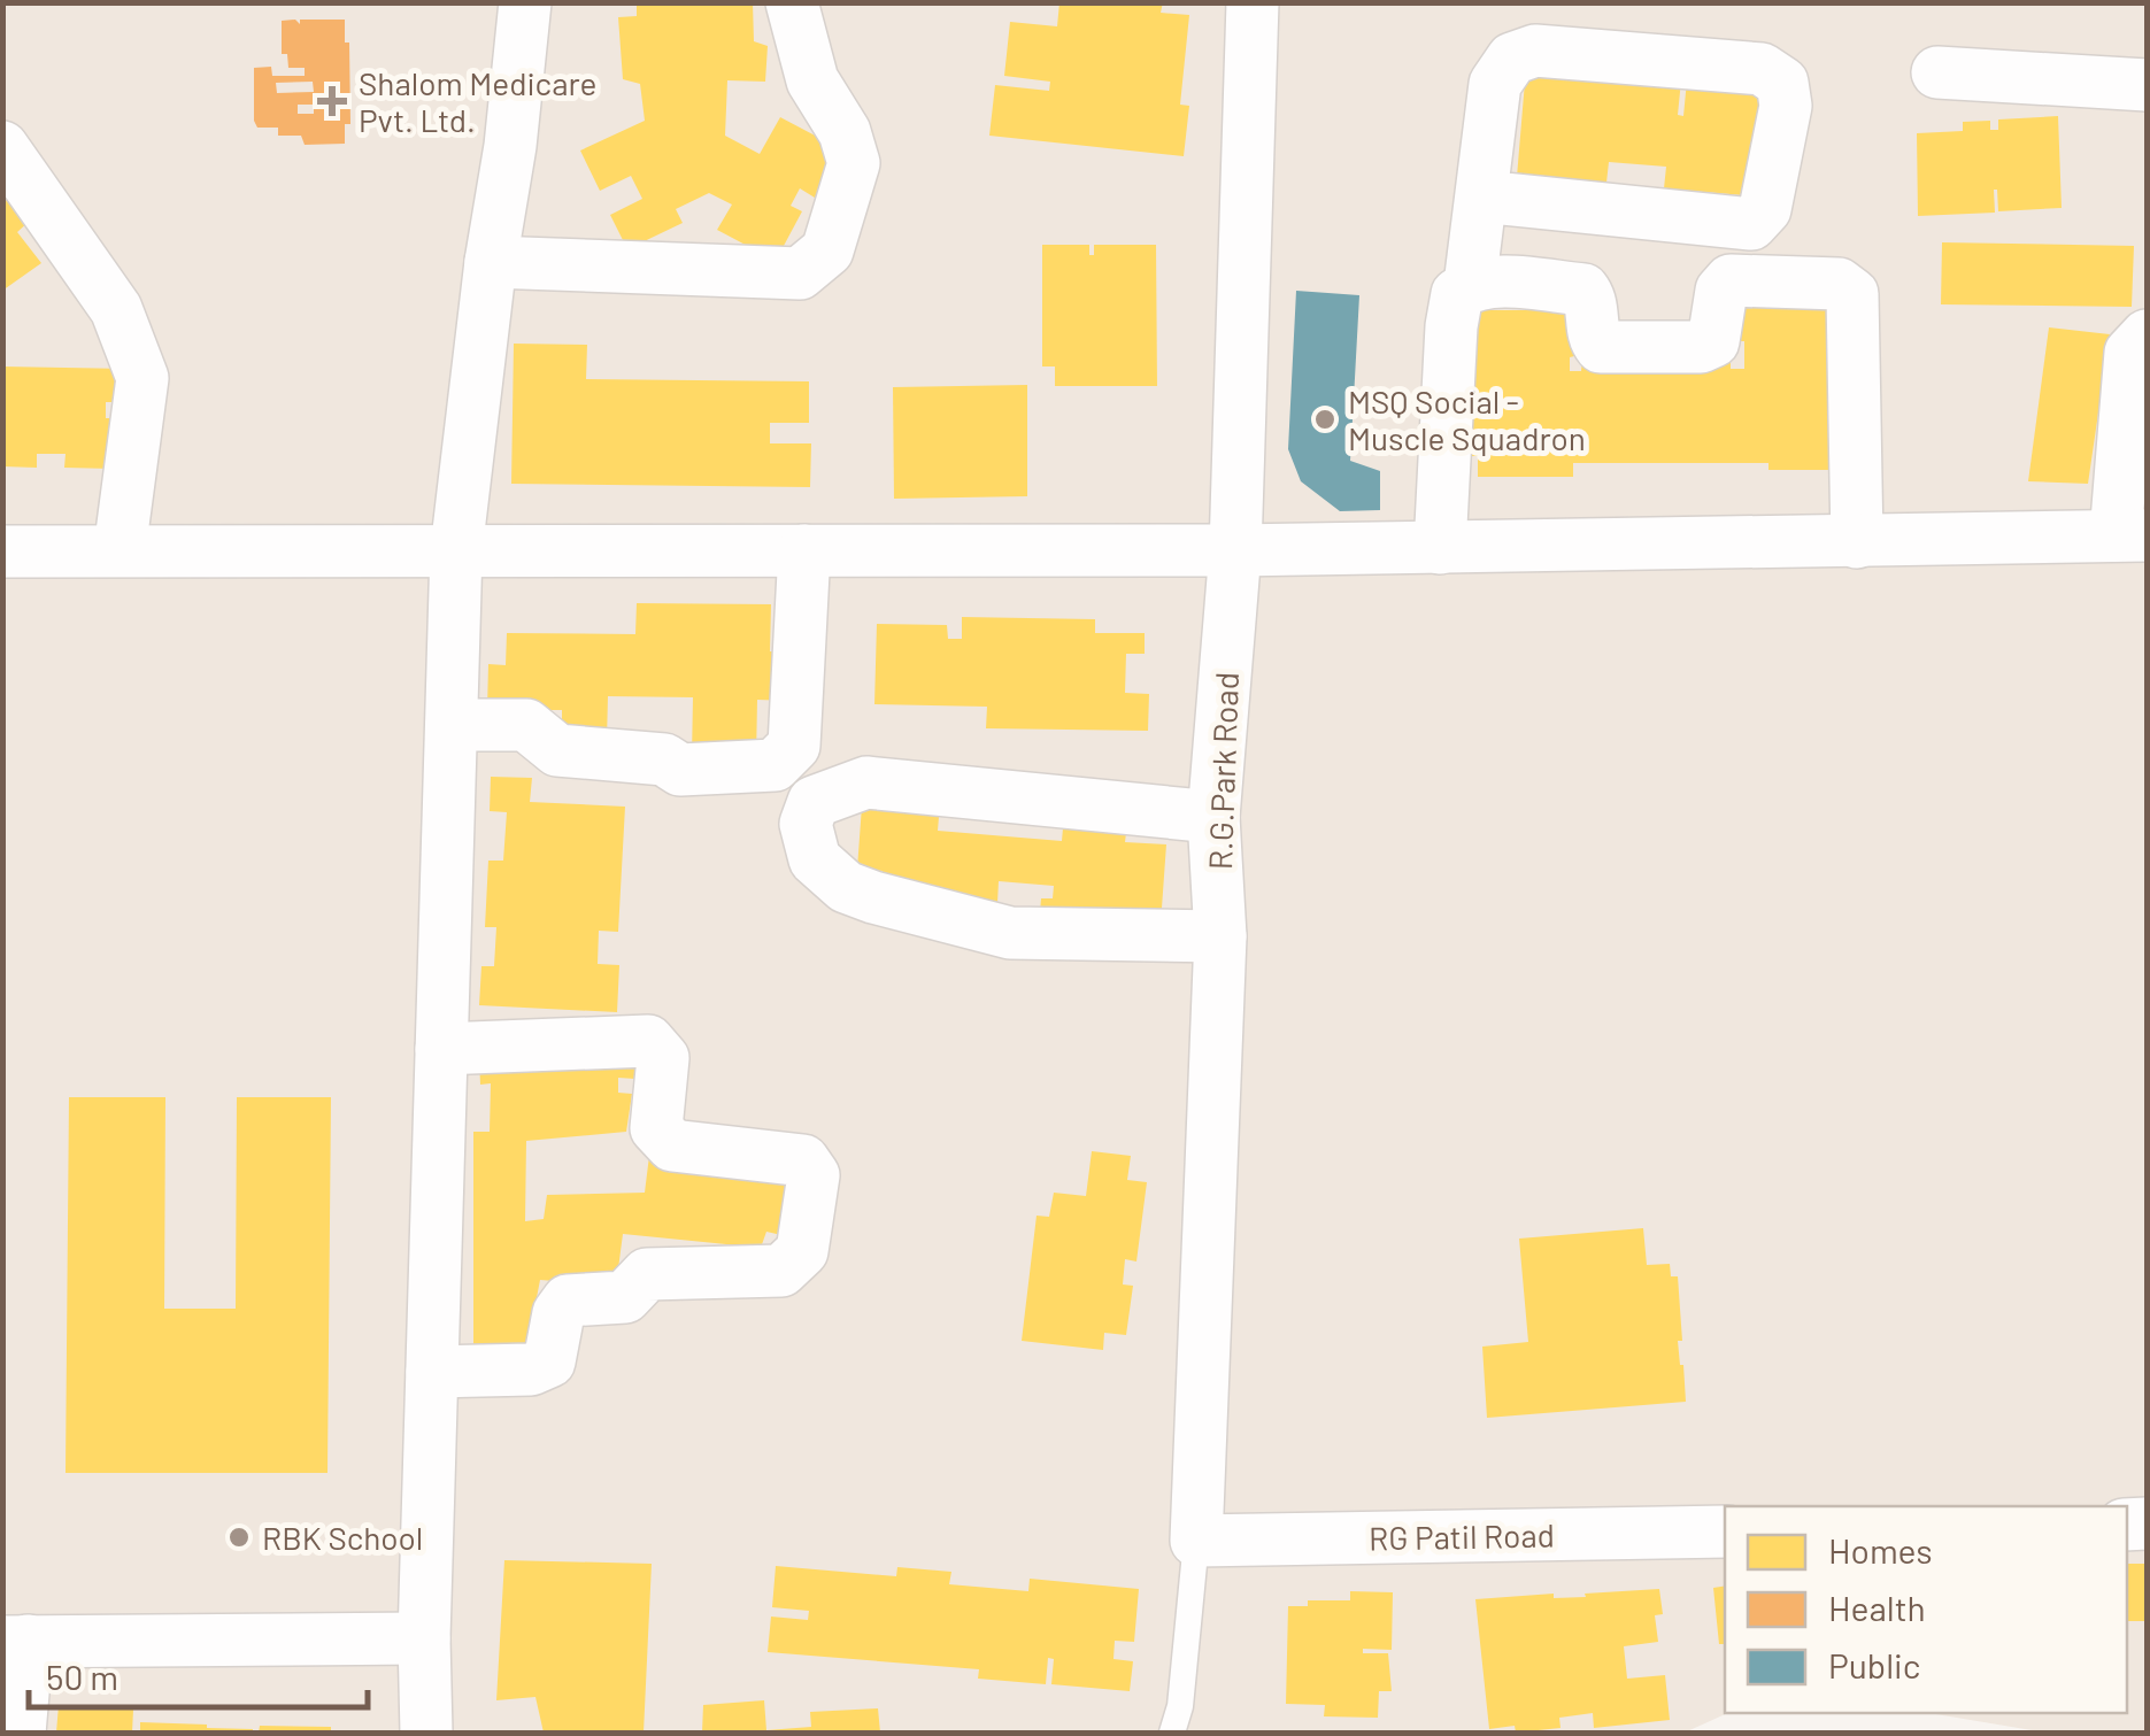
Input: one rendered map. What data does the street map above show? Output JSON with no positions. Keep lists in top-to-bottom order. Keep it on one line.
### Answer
{"streets":{"street":["R.G.Park Road","RG Patil Road"]},"crossings":[["R.G.Park Road","RG Patil Road"]],"places":{"health":["Shalom Medicare Pvt. Ltd."],"other":["MSQ Social - Muscle Squadron","RBK School"]},"legend":["Homes","Health","Public"],"scale_bar":"50 m"}
